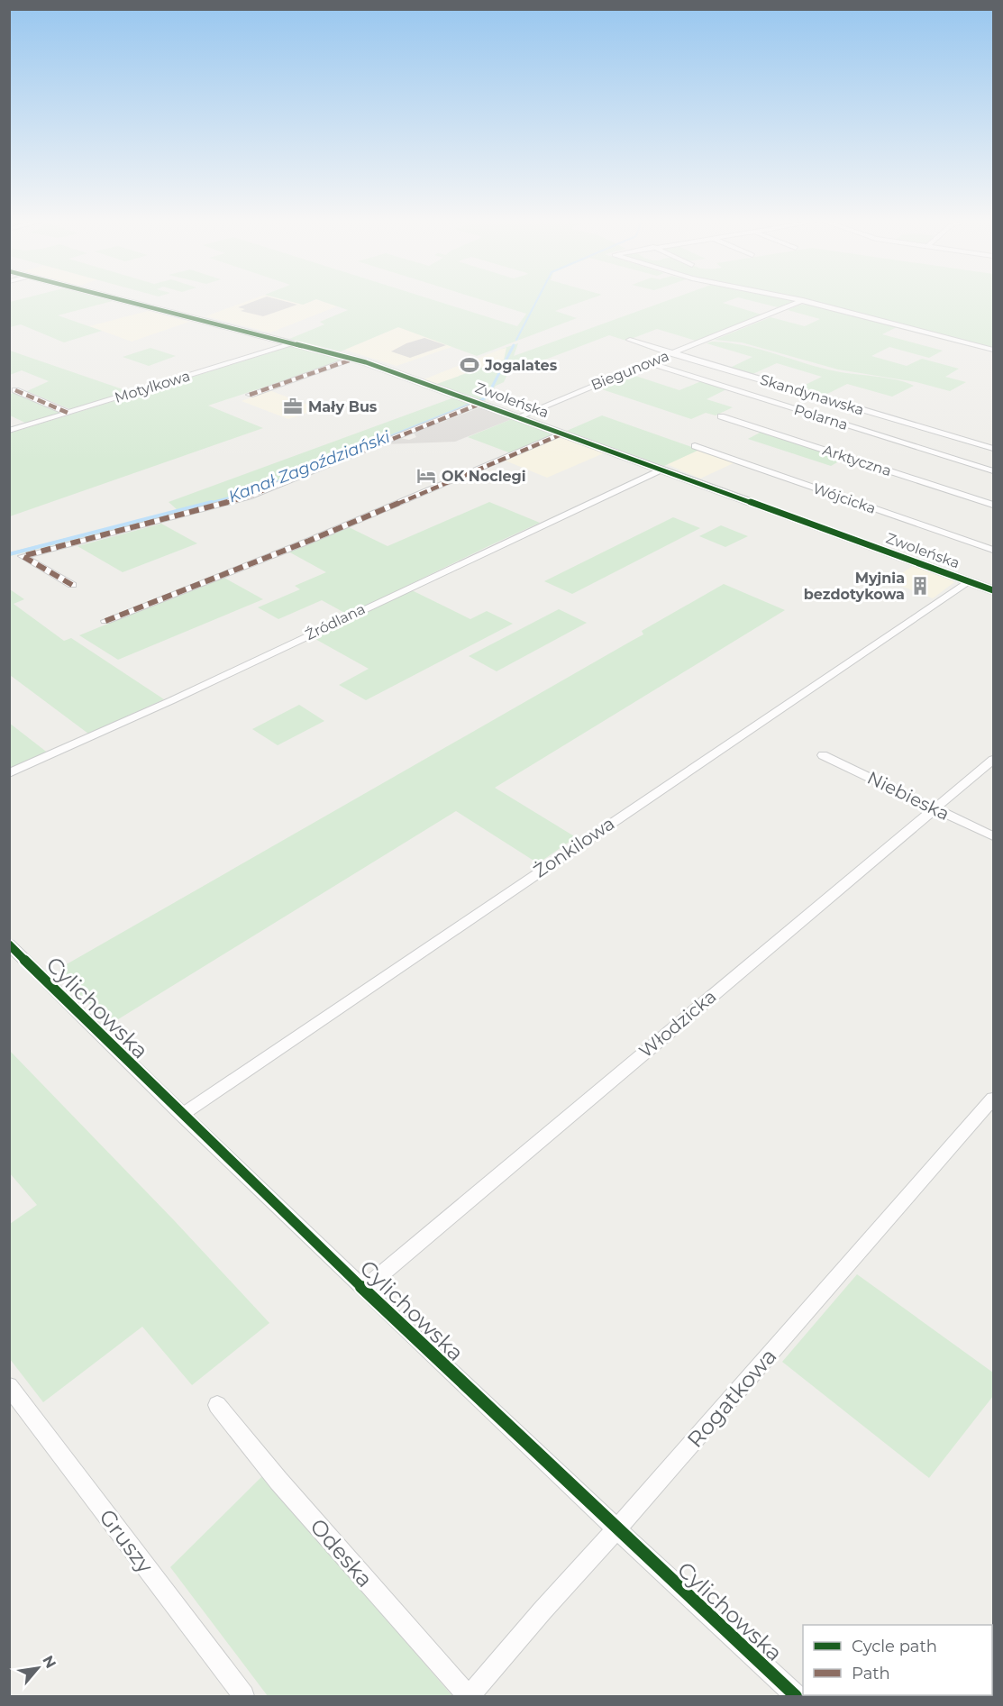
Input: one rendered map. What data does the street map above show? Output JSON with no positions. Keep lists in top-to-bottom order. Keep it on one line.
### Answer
{"streets":{"street":["Biegunowa","Motylkowa","Skandynawska","Zwoleńska","Polarna","Arktyczna","Wójcicka","Źródlana","Niebieska","Żonkilowa","Cylichowska","Włodzicka","Rogatkowa","Gruszy","Odeska"]},"crossings":[["Biegunowa","Skandynawska"],["Biegunowa","Zwoleńska"],["Biegunowa","Polarna"],["Motylkowa","Zwoleńska"],["Zwoleńska","Źródlana"],["Zwoleńska","Żonkilowa"],["Niebieska","Włodzicka"],["Żonkilowa","Cylichowska"],["Cylichowska","Włodzicka"],["Cylichowska","Rogatkowa"],["Rogatkowa","Odeska"]],"water":["Kanał Zagoździański"],"places":{"sports":["Jogalates"],"office":["Mały Bus"],"hotel":["OK Noclegi"],"building":["Myjnia bezdotykowa"]},"legend":["Cycle path","Path"],"north":"top right"}
